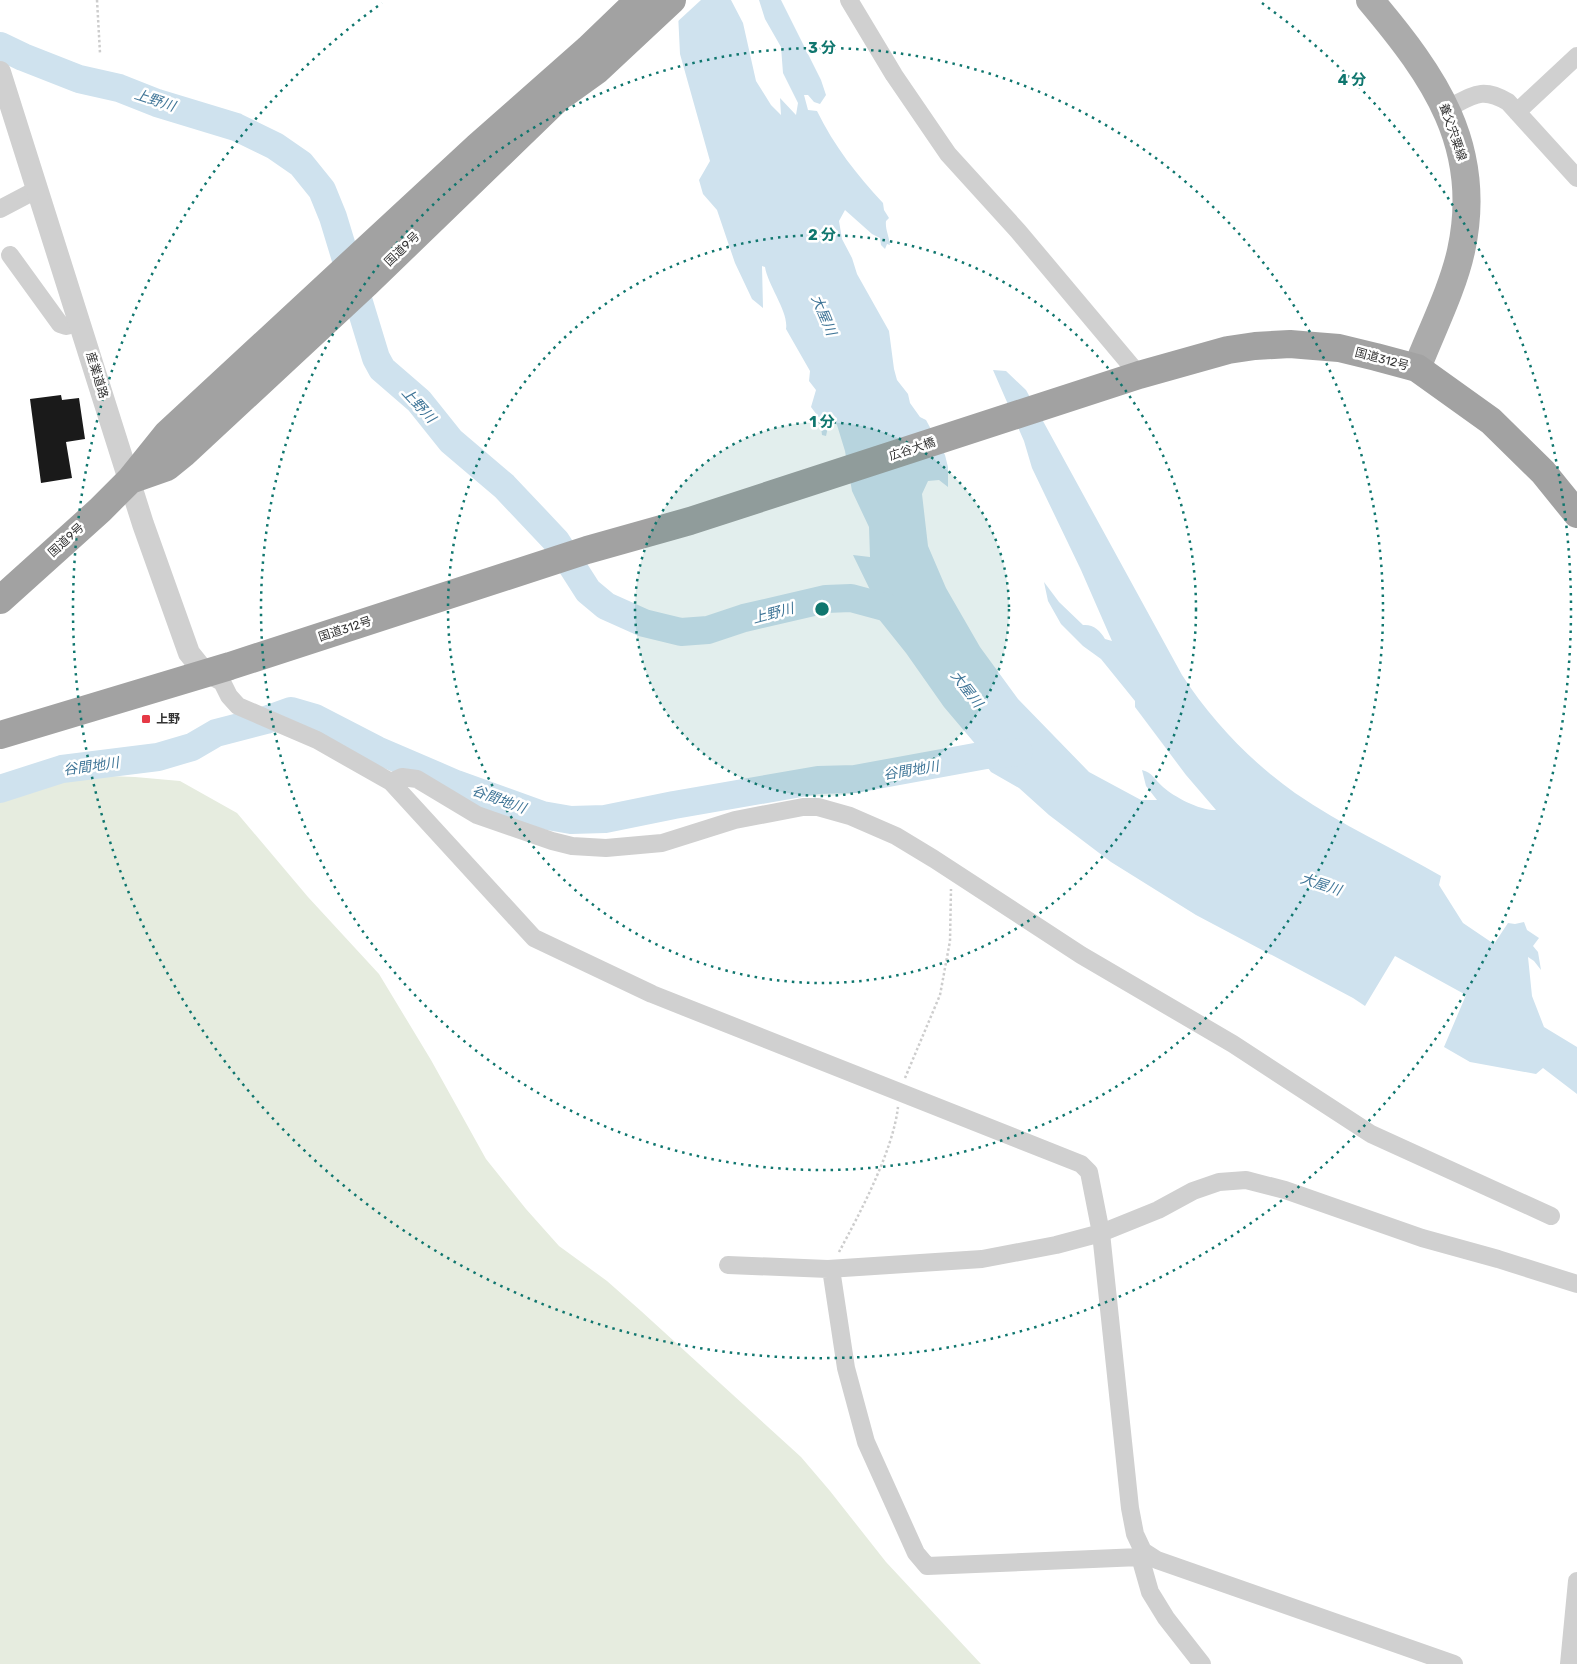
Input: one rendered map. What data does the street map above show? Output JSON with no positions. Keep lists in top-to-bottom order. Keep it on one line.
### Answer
{"streets":{"highway":["国道9号","国道312号","広谷大橋"],"main road":["養父宍粟線"],"street":["産業道路"]},"crossings":[["養父宍粟線","国道312号"],["国道9号","産業道路"],["国道312号","産業道路"],["国道312号","広谷大橋"]],"water":["上野川","大屋川","谷間地川"],"places":{"transit":["上野"]},"rings":["3 分","4 分","2 分","1 分"]}
